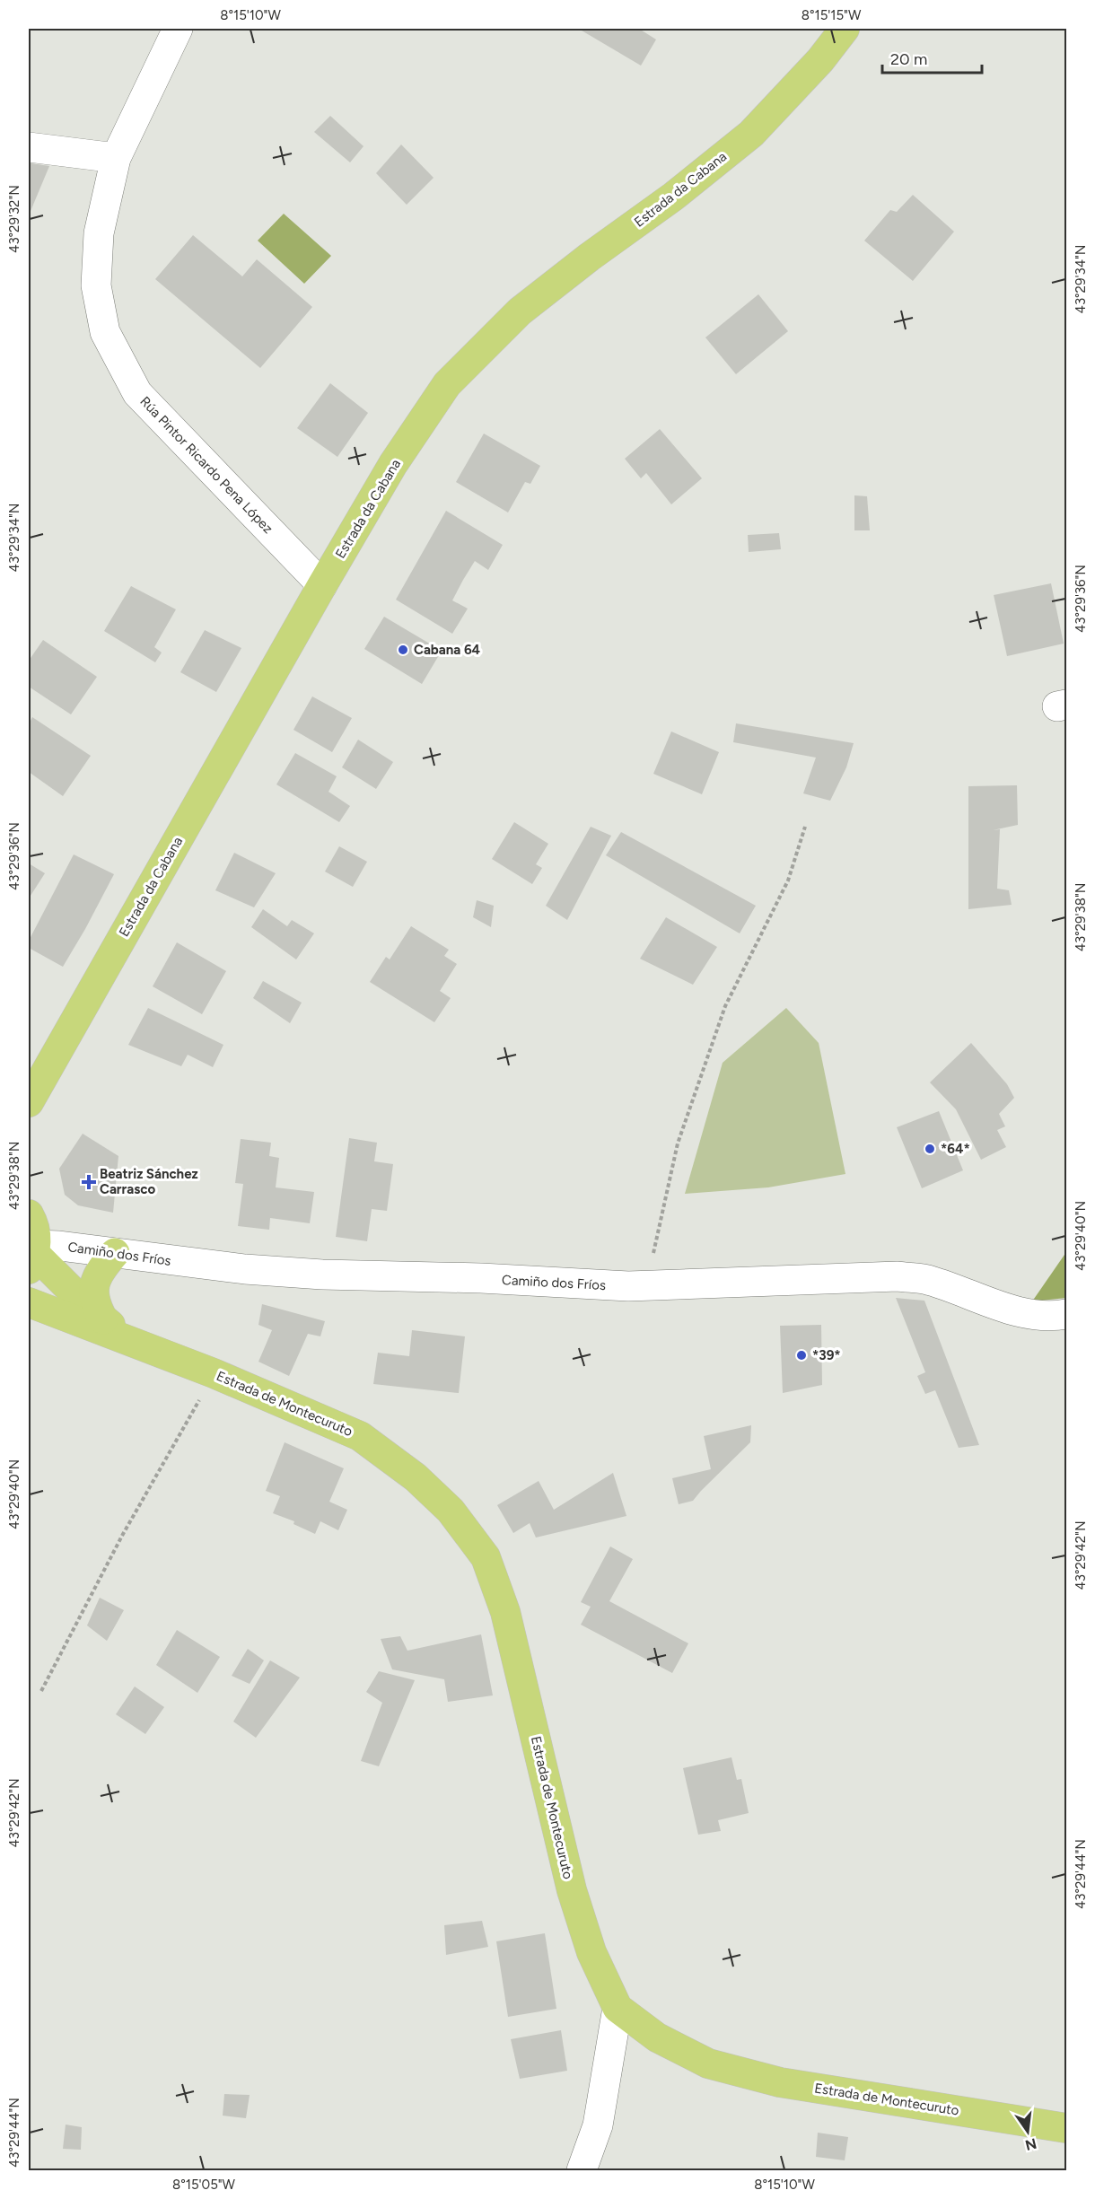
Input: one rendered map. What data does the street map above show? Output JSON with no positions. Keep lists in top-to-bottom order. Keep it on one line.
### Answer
{"streets":{"main road":["Estrada da Cabana","Estrada de Montecuruto"],"street":["Rúa Pintor Ricardo Pena López","Camiño dos Fríos"]},"crossings":[["Estrada da Cabana","Rúa Pintor Ricardo Pena López"],["Camiño dos Fríos","Estrada de Montecuruto"]],"places":{"other":["Cabana 64","*64*","*39*"],"health":["Beatriz Sánchez Carrasco"]},"scale_bar":"20 m","north":"bottom","coordinates":["8°15'10\"W","8°15'15\"W","43°29'32\"N","43°29'34\"N","43°29'36\"N","43°29'38\"N","43°29'40\"N","43°29'42\"N","43°29'44\"N","8°15'05\"W"]}
